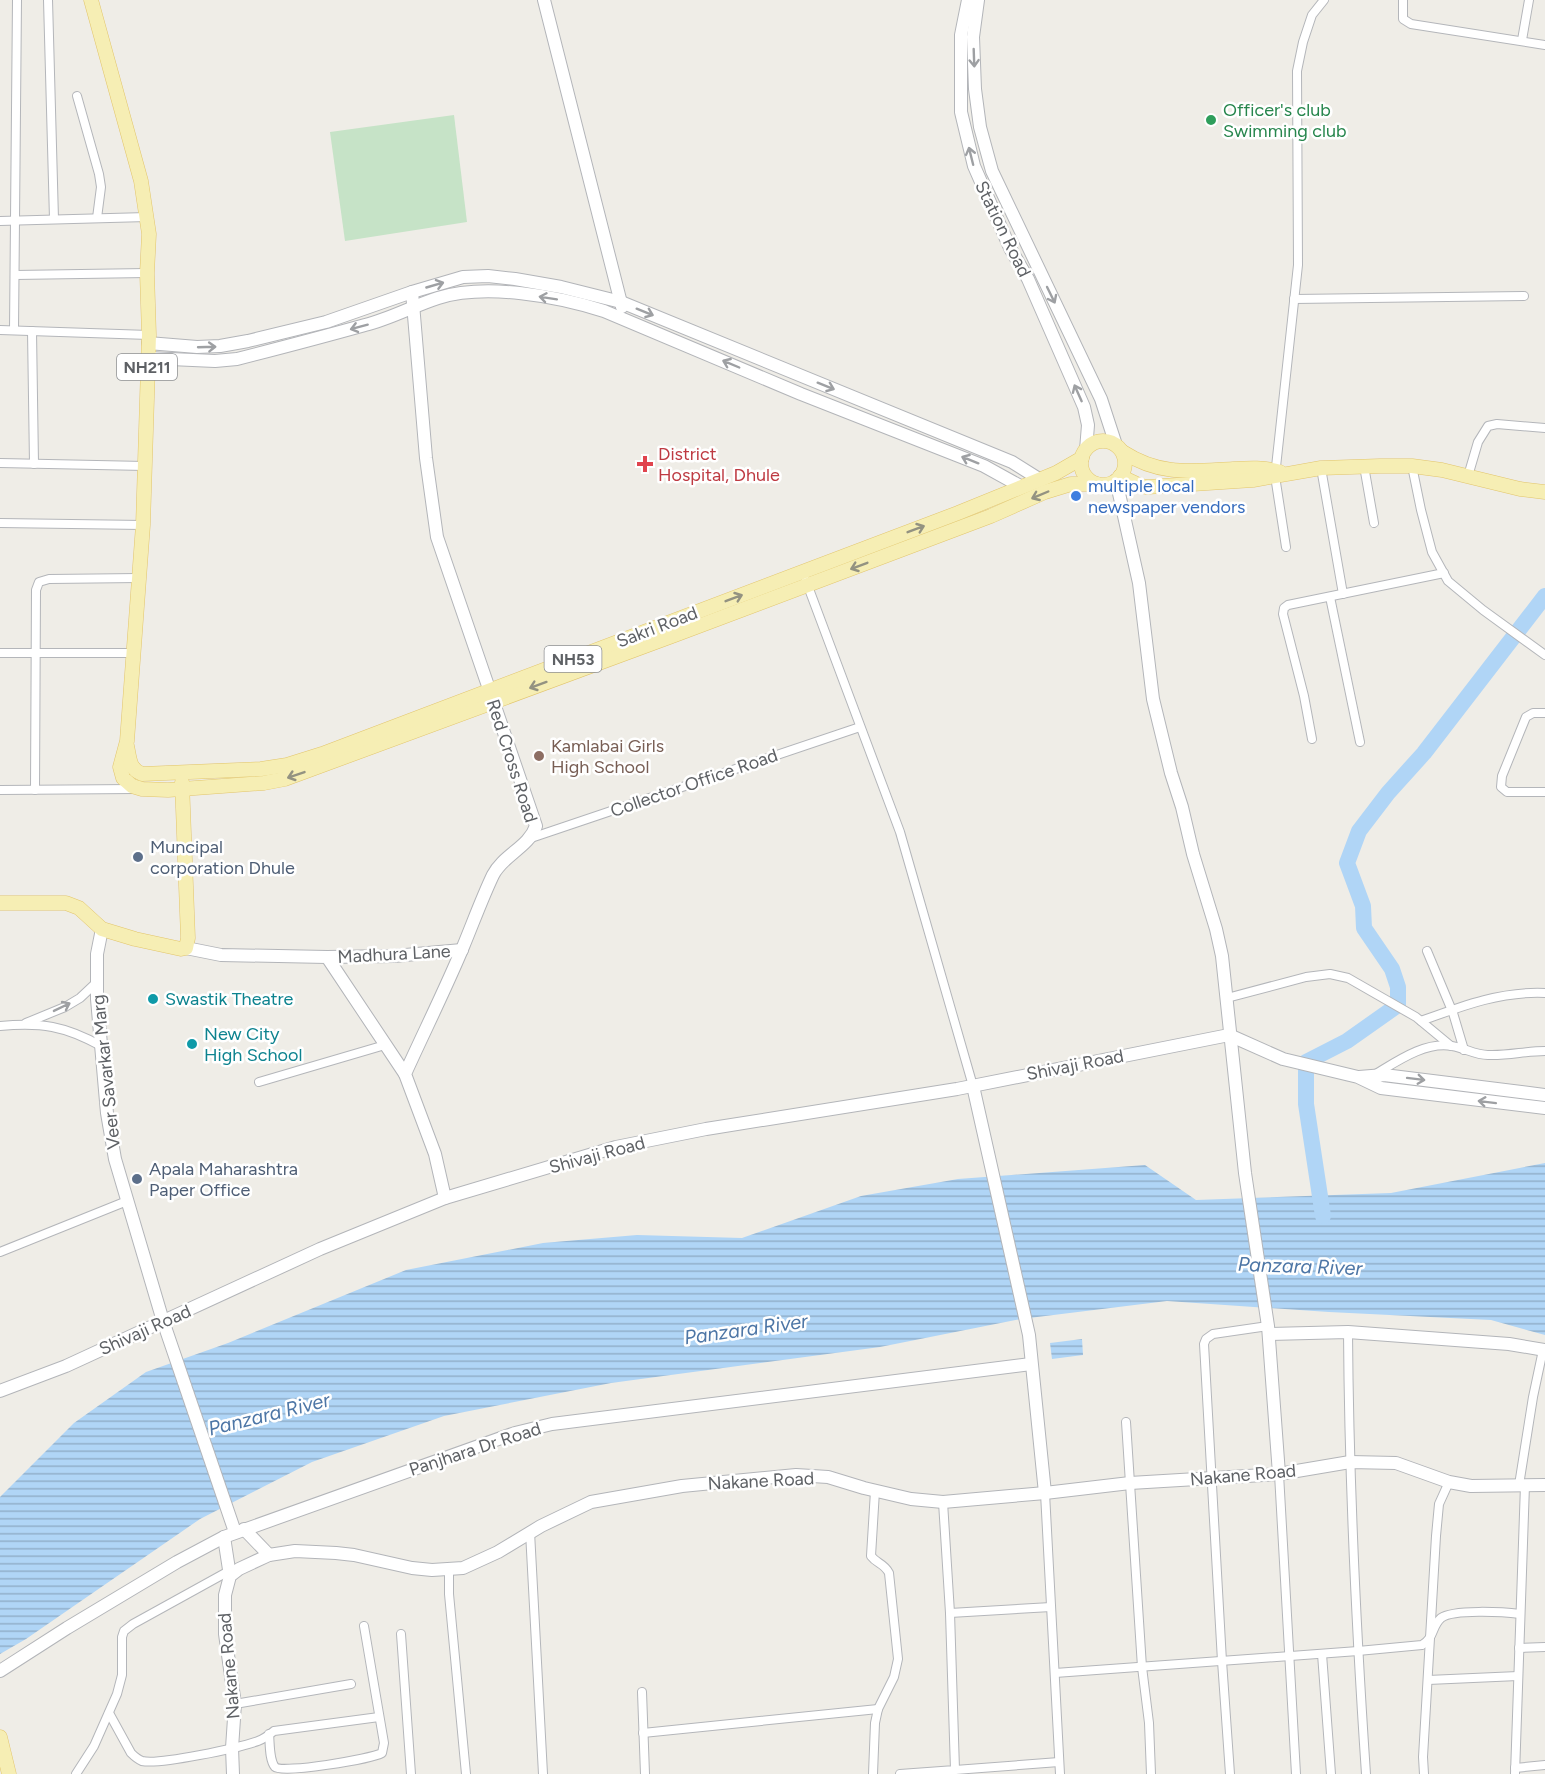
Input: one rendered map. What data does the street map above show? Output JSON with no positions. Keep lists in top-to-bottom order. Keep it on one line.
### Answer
{"streets":{"main road":["NH211"],"street":["Station Road","Red Cross Road","Collector Office Road","Madhura Lane","Shivaji Road","Veer Savarkar Marg","Panjhara Dr Road","Nakane Road"]},"crossings":[["Red Cross Road","Collector Office Road"],["Red Cross Road","Madhura Lane"],["Shivaji Road","Veer Savarkar Marg"],["Veer Savarkar Marg","Panjhara Dr Road"]],"water":["Panzara River"],"places":{"other":["Officer's club Swimming club","multiple local newspaper vendors","Kamlabai Girls High School","Muncipal corporation Dhule","Swastik Theatre","New City High School","Apala Maharashtra Paper Office"],"health":["District Hospital, Dhule"]}}
